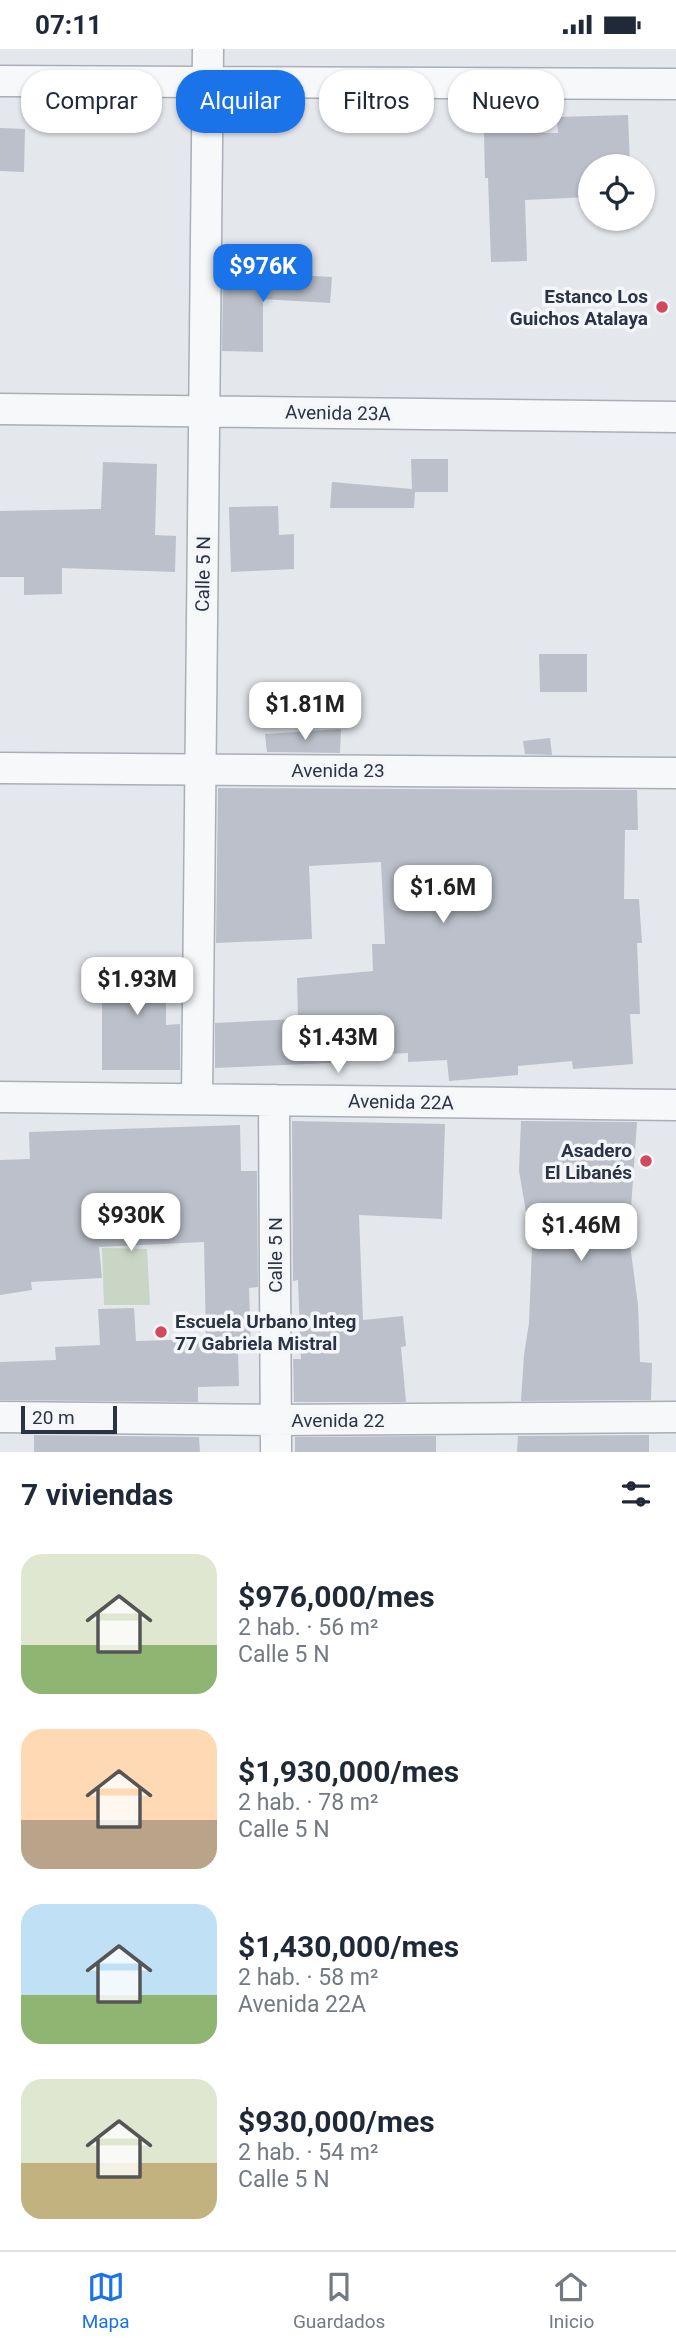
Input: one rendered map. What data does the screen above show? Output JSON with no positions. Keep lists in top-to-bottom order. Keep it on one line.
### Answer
{"streets":{"street":["Avenida 23A","Calle 5 N","Avenida 23","Avenida 22A","Avenida 22"]},"crossings":[["Avenida 23A","Calle 5 N"],["Calle 5 N","Avenida 23"],["Calle 5 N","Avenida 22A"],["Calle 5 N","Avenida 22"]],"places":["Estanco Los Guichos Atalaya","Asadero El Libanés","Escuela Urbano Integ 77 Gabriela Mistral"],"scale_bar":"20 m","page":{"status":"07:11","chip":["Comprar","Alquilar","Filtros","Nuevo"],"price":["$976K","$1.81M","$1.6M","$1.93M","$1.43M","$930K","$1.46M"],"scale":"20 m","heading":"7 viviendas","list":[{"name":"$976,000/mes","note":"2 hab. · 56 m² · Calle 5 N"},{"name":"$1,930,000/mes","note":"2 hab. · 78 m² · Calle 5 N"},{"name":"$1,430,000/mes","note":"2 hab. · 58 m² · Avenida 22A"},{"name":"$930,000/mes","note":"2 hab. · 54 m² · Calle 5 N"}],"tabs":["Mapa","Guardados","Inicio"]}}
